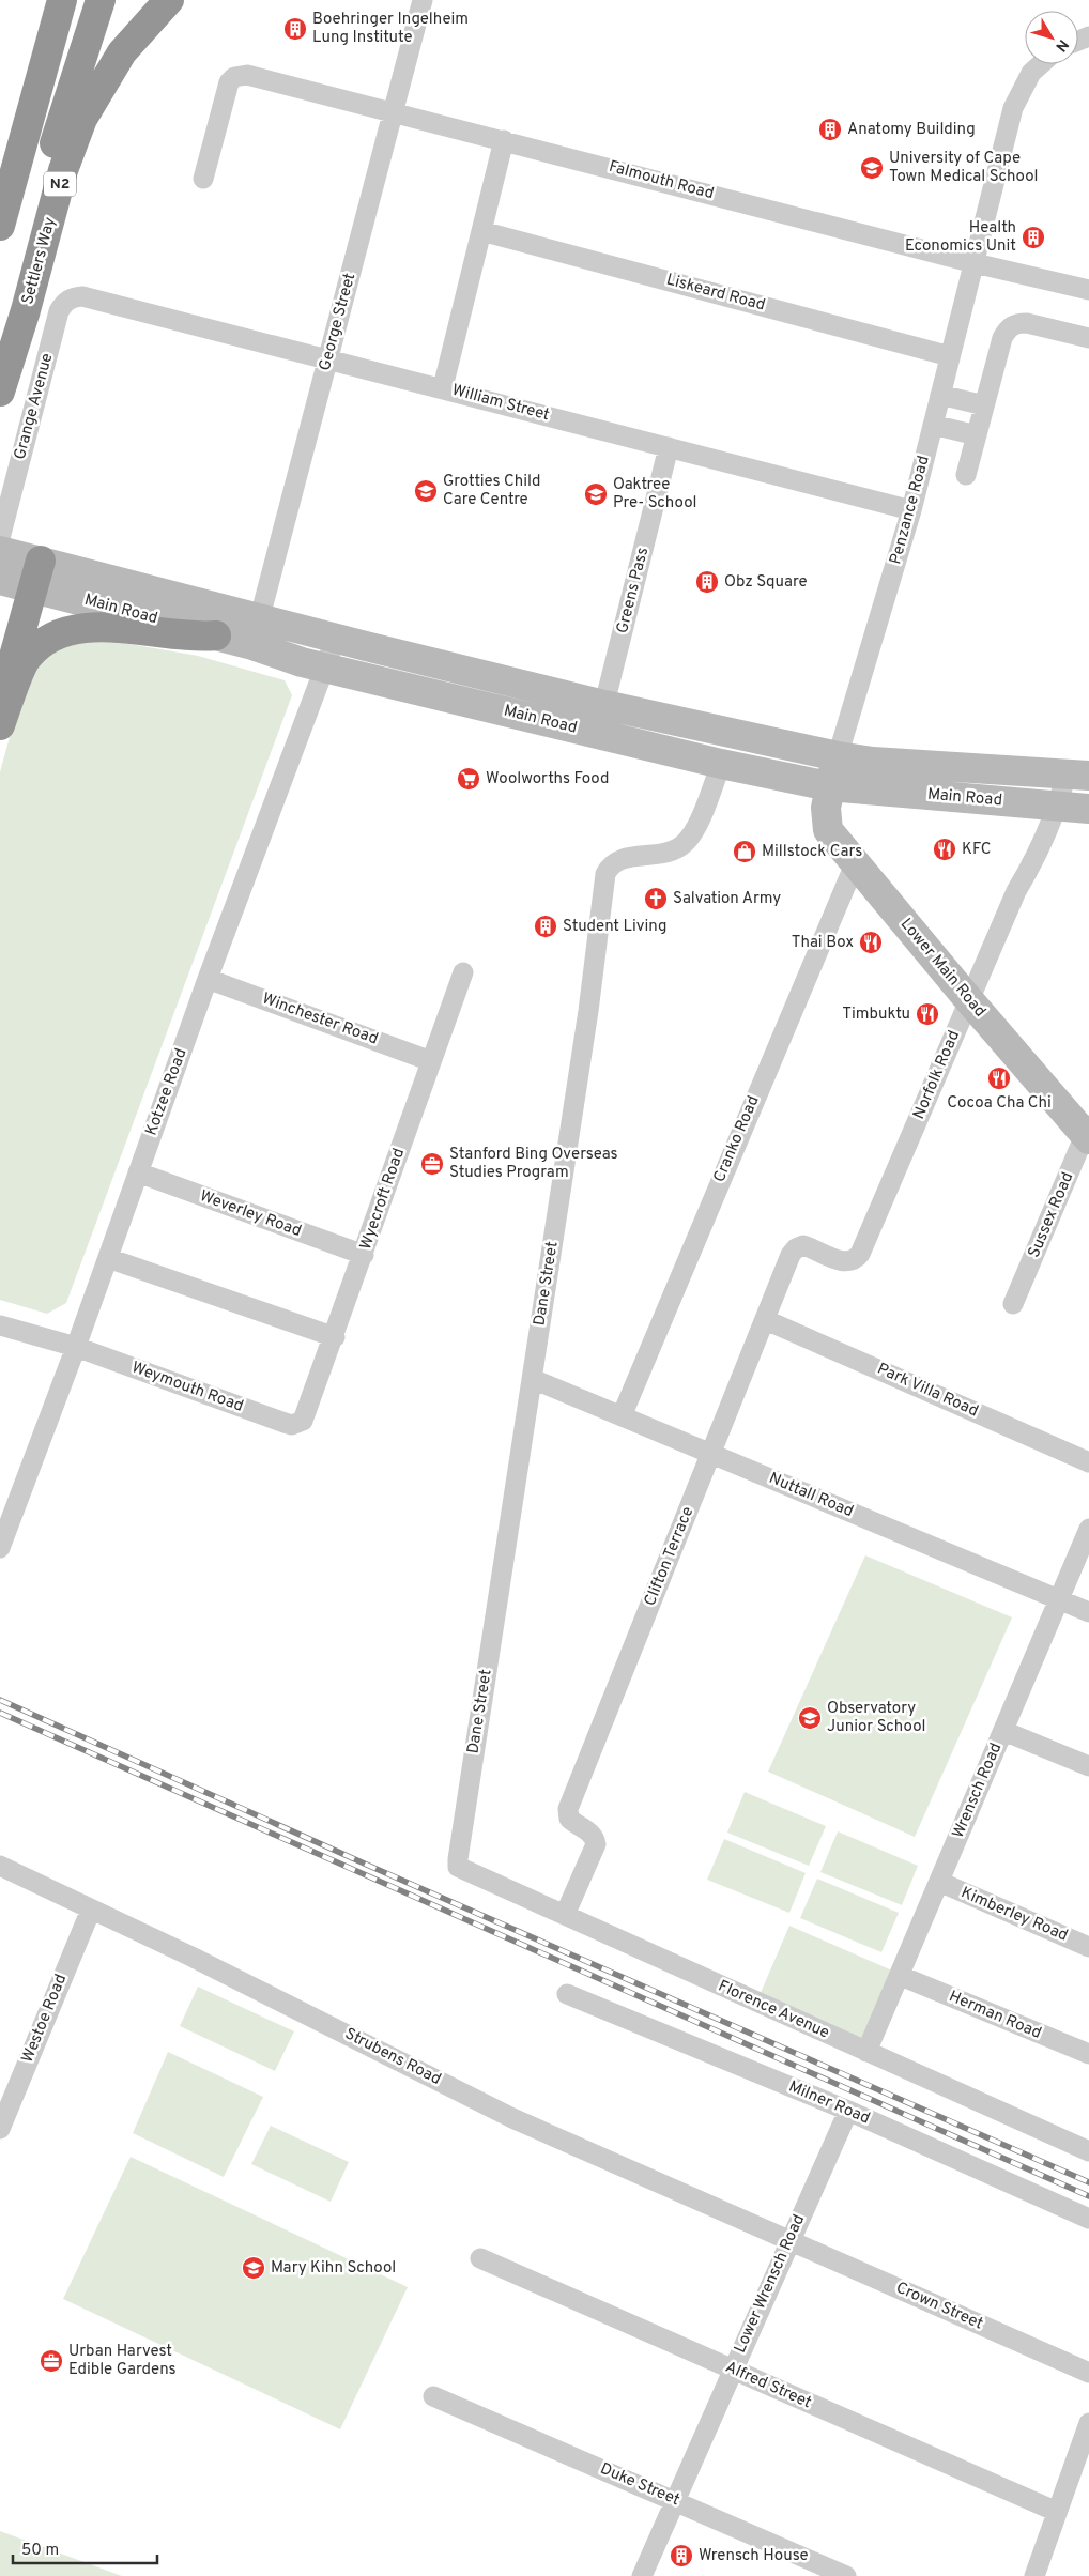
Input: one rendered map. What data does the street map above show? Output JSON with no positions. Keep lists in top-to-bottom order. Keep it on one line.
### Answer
{"streets":{"highway":["N2","Settlers Way"],"main road":["Main Road","Lower Main Road"],"street":["Falmouth Road","Liskeard Road","George Street","William Street","Grange Avenue","Penzance Road","Greens Pass","Winchester Road","Norfolk Road","Kotzee Road","Cranko Road","Wyecroft Road","Weverley Road","Sussex Road","Dane Street","Weymouth Road","Park Villa Road","Nuttall Road","Clifton Terrace","Wrensch Road","Kimberley Road","Florence Avenue","Herman Road","Westoe Road","Strubens Road","Milner Road","Lower Wrensch Road","Crown Street","Alfred Street","Duke Street"]},"crossings":[["Falmouth Road","George Street"],["Falmouth Road","Penzance Road"],["Liskeard Road","Penzance Road"],["George Street","William Street"],["George Street","Main Road"],["William Street","Grange Avenue"],["William Street","Penzance Road"],["William Street","Greens Pass"],["Penzance Road","Main Road"],["Penzance Road","Lower Main Road"],["Greens Pass","Main Road"],["Main Road","Lower Main Road"],["Main Road","Norfolk Road"],["Main Road","Kotzee Road"],["Main Road","Dane Street"],["Lower Main Road","Norfolk Road"],["Lower Main Road","Cranko Road"],["Lower Main Road","Sussex Road"],["Winchester Road","Kotzee Road"],["Winchester Road","Wyecroft Road"],["Norfolk Road","Clifton Terrace"],["Kotzee Road","Weverley Road"],["Kotzee Road","Weymouth Road"],["Cranko Road","Nuttall Road"],["Wyecroft Road","Weverley Road"],["Wyecroft Road","Weymouth Road"],["Dane Street","Nuttall Road"],["Dane Street","Florence Avenue"],["Park Villa Road","Clifton Terrace"],["Nuttall Road","Clifton Terrace"],["Nuttall Road","Wrensch Road"],["Clifton Terrace","Florence Avenue"],["Wrensch Road","Kimberley Road"],["Wrensch Road","Florence Avenue"],["Wrensch Road","Herman Road"],["Westoe Road","Strubens Road"],["Strubens Road","Lower Wrensch Road"],["Strubens Road","Crown Street"],["Milner Road","Lower Wrensch Road"],["Lower Wrensch Road","Crown Street"],["Lower Wrensch Road","Alfred Street"],["Lower Wrensch Road","Duke Street"]],"places":{"building":["Boehringer Ingelheim Lung Institute","Anatomy Building","Health Economics Unit","Obz Square","Student Living","Wrensch House"],"school or university":["University of Cape Town Medical School","Grotties Child Care Centre","Oaktree Pre- School","Observatory Junior School","Mary Kihn School"],"supermarket":["Woolworths Food"],"restaurant":["KFC","Thai Box","Timbuktu","Cocoa Cha Chi"],"shop":["Millstock Cars"],"church":["Salvation Army"],"office":["Stanford Bing Overseas Studies Program","Urban Harvest Edible Gardens"]},"scale_bar":"50 m","north":"bottom right"}
